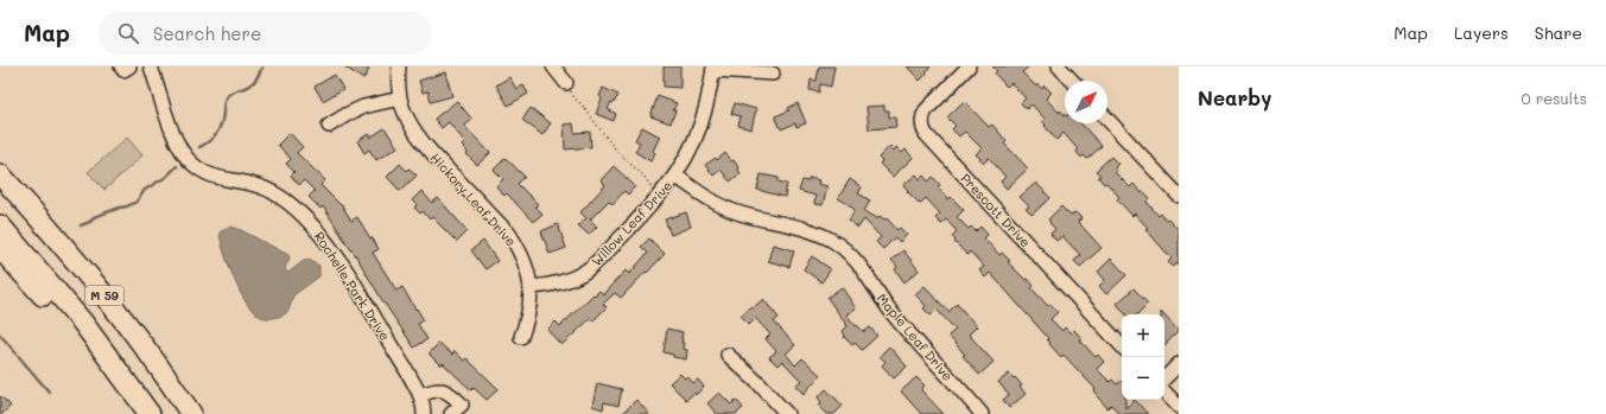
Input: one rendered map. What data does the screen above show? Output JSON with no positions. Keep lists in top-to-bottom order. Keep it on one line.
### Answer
{"streets":{"highway":["M 59"],"street":["Hickory Leaf Drive","Prescott Drive","Willow Leaf Drive","Rochelle Park Drive","Maple Leaf Drive"]},"crossings":[["Hickory Leaf Drive","Willow Leaf Drive"],["Willow Leaf Drive","Maple Leaf Drive"]],"north":"top right","page":{"header":"Map","search":"Search here","nav":["Map","Layers","Share"],"heading":["Nearby","0 results"],"map_buttons":["+","−"]}}
